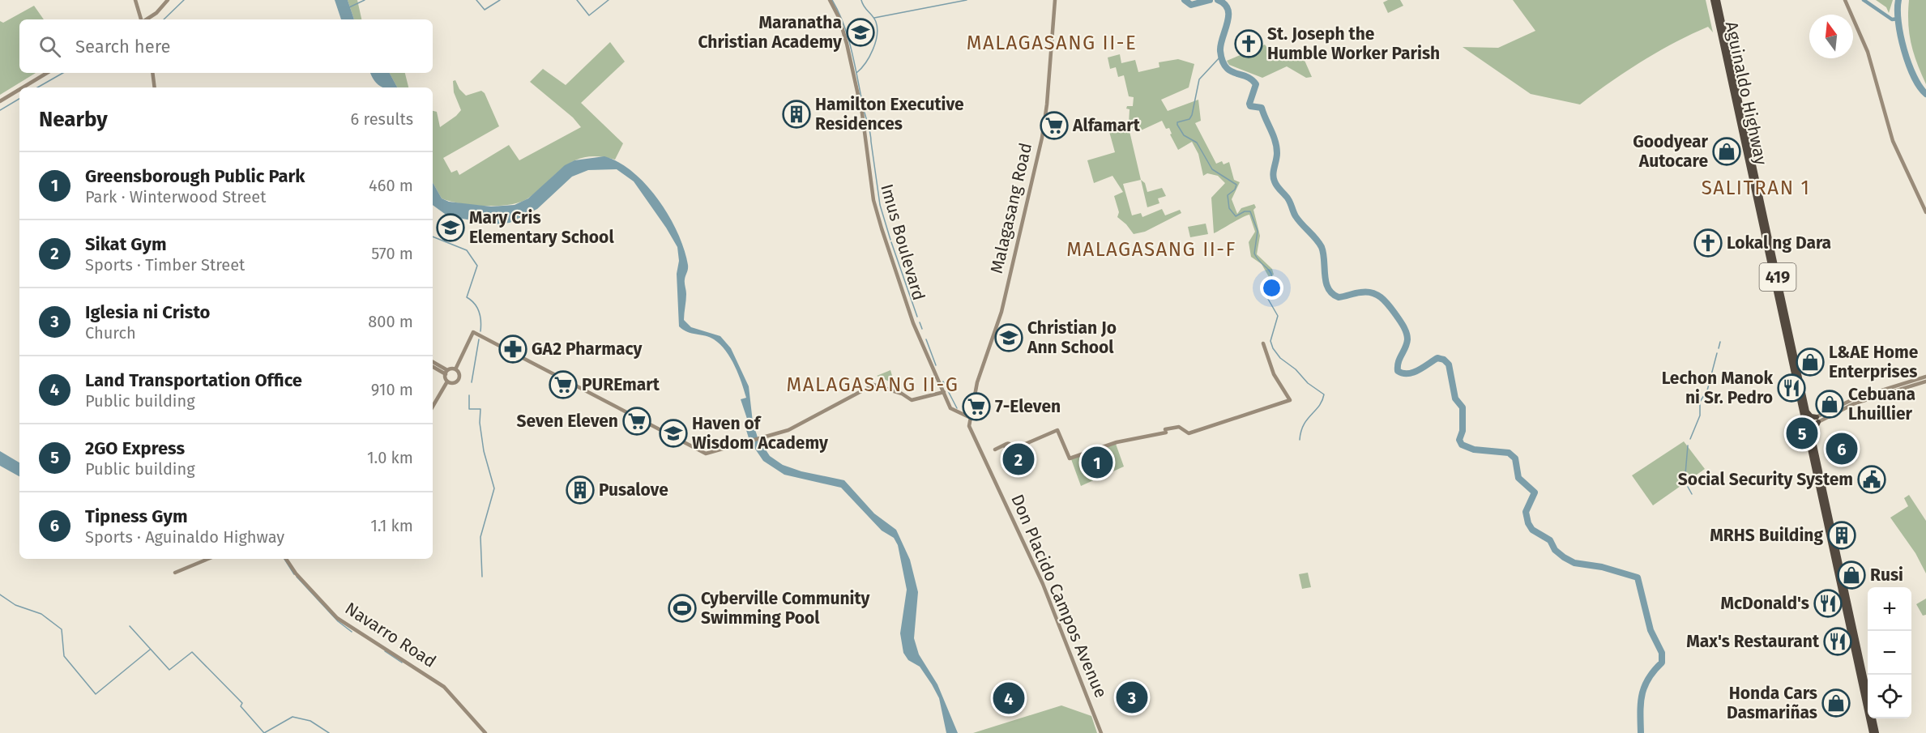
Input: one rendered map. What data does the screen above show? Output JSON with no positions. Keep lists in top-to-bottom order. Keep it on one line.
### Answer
{"streets":{"highway":["Aguinaldo Highway","419"],"street":["Malagasang Road","Imus Boulevard","Don Placido Campos Avenue","Navarro Road"]},"crossings":[["Malagasang Road","Imus Boulevard"],["Malagasang Road","Don Placido Campos Avenue"],["Imus Boulevard","Don Placido Campos Avenue"]],"districts":["MALAGASANG II-E","SALITRAN 1","MALAGASANG II-F","MALAGASANG II-G"],"places":{"school or university":["Maranatha Christian Academy","Mary Cris Elementary School","Christian Jo Ann School","Haven of Wisdom Academy"],"church":["St. Joseph the Humble Worker Parish","Lokal ng Dara"],"building":["Hamilton Executive Residences","Pusalove","MRHS Building"],"supermarket":["Alfamart","PUREmart","7-Eleven","Seven Eleven"],"shop":["Goodyear Autocare","L&AE Home Enterprises","Cebuana Lhuillier","Rusi","Honda Cars Dasmariñas"],"pharmacy":["GA2 Pharmacy"],"restaurant":["Lechon Manok ni Sr. Pedro","McDonald's","Max's Restaurant"],"public building":["Social Security System"],"sports":["Cyberville Community Swimming Pool"]},"north":"top","page":{"search":"Search here","heading":["Nearby","6 results"],"list":[{"mark":"1","name":"Greensborough Public Park","note":"Park · Winterwood Street","value":"460 m"},{"mark":"2","name":"Sikat Gym","note":"Sports · Timber Street","value":"570 m"},{"mark":"3","name":"Iglesia ni Cristo","note":"Church","value":"800 m"},{"mark":"4","name":"Land Transportation Office","note":"Public building","value":"910 m"},{"mark":"5","name":"2GO Express","note":"Public building","value":"1.0 km"},{"mark":"6","name":"Tipness Gym","note":"Sports · Aguinaldo Highway","value":"1.1 km"}],"pins":["5","6","2","1","3","4"],"map_buttons":["+","−"]}}
